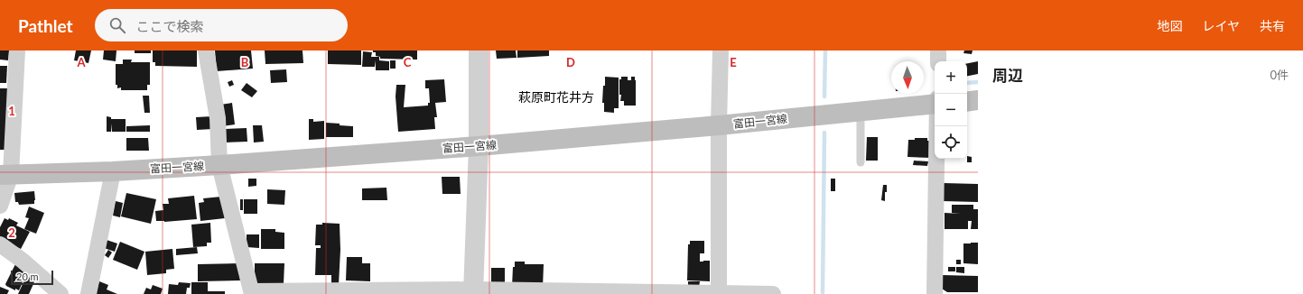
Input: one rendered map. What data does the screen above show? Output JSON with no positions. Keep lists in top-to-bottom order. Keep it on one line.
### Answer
{"streets":{"main road":["富田一宮線"]},"districts":["萩原町花井方"],"scale_bar":"20 m","north":"bottom","page":{"header":"Pathlet","search":"ここで検索","nav":["地図","レイヤ","共有"],"heading":["周辺","0件"],"map_buttons":["+","−"],"scale":"20 m"},"grid":{"columns":["A","B","C","D","E"],"rows":["1","2"]}}
